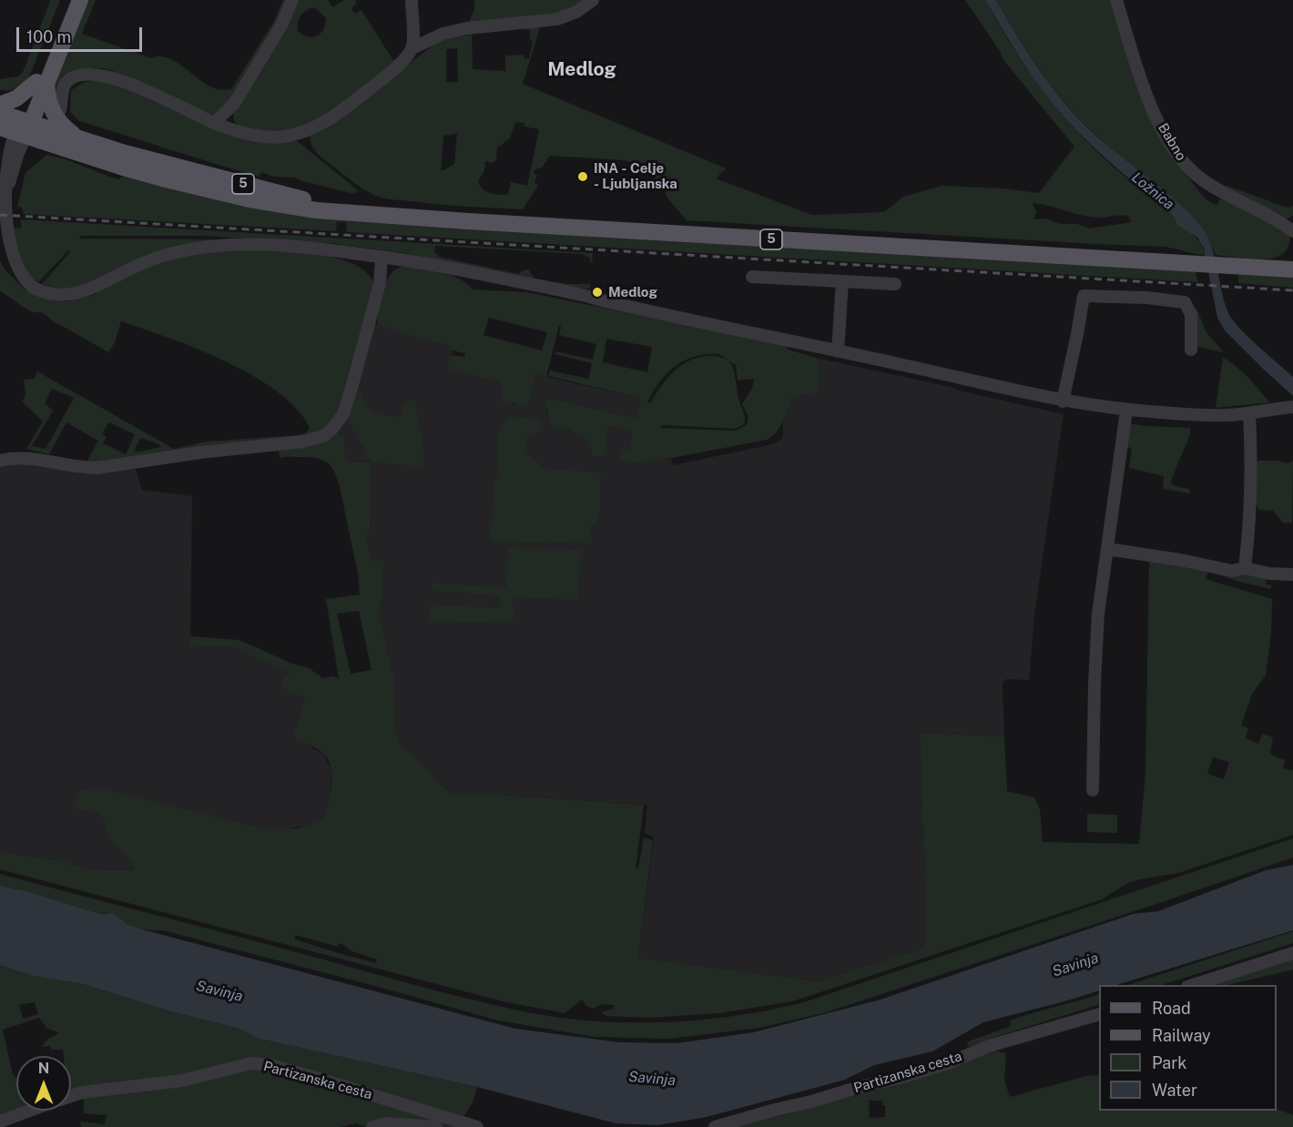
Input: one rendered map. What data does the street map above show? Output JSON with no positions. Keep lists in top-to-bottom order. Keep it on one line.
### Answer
{"streets":{"main road":["5"],"street":["Babno","Partizanska cesta"]},"districts":["Medlog"],"water":["Ložnica","Savinja"],"places":["INA - Celje - Ljubljanska","Medlog"],"legend":["Road","Railway","Park","Water"],"scale_bar":"100 m","north":"top"}
